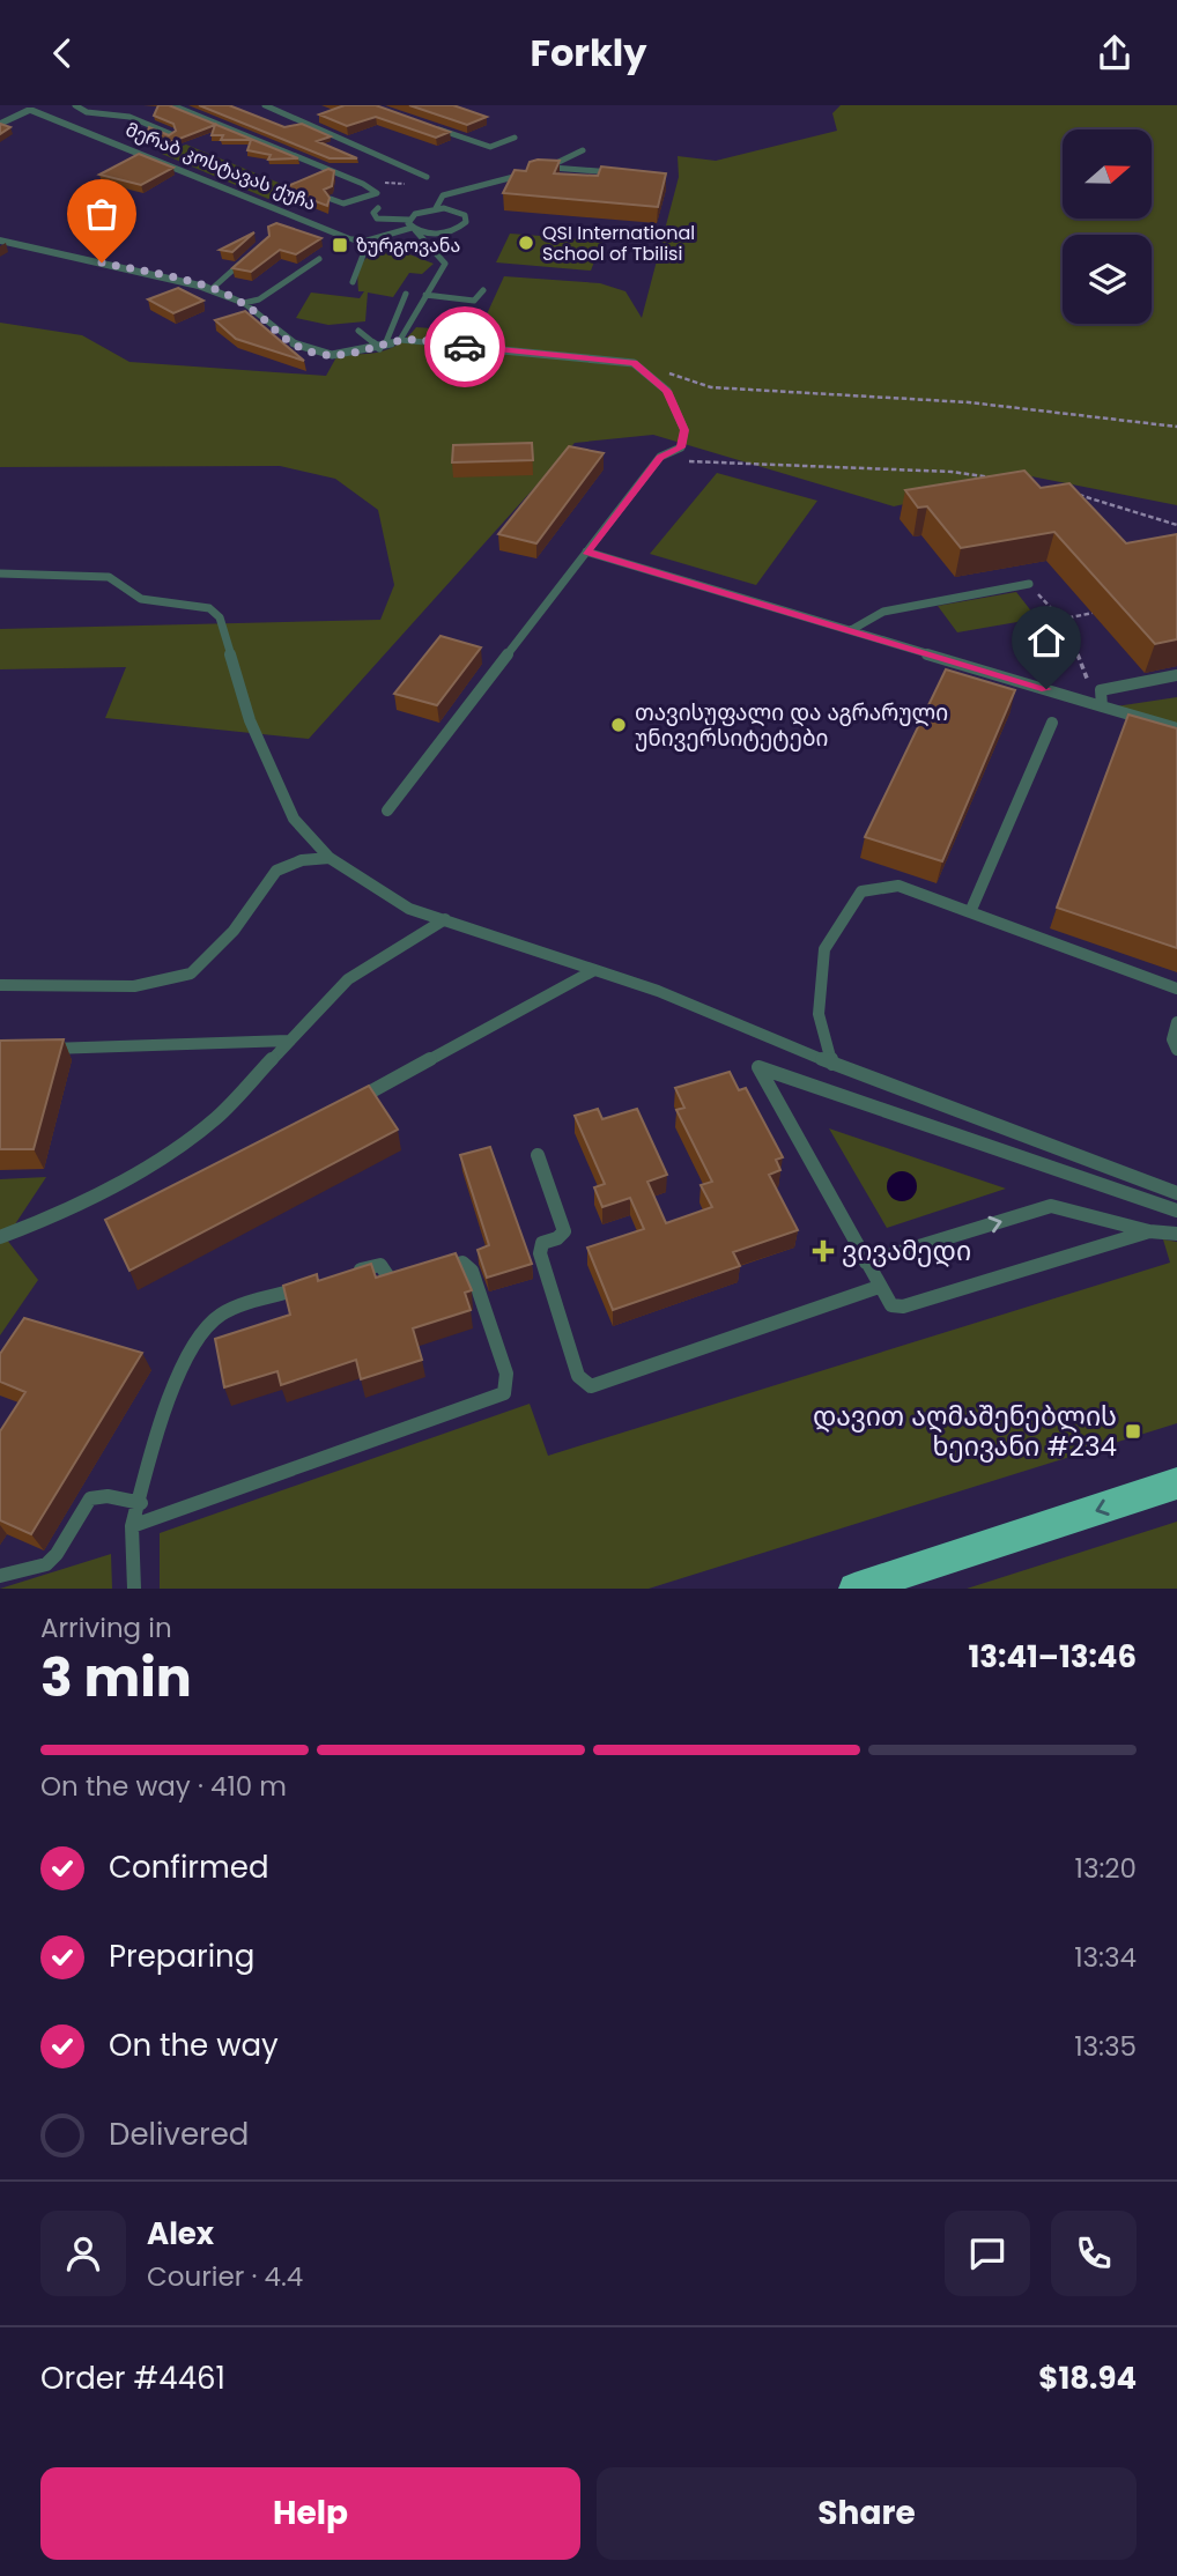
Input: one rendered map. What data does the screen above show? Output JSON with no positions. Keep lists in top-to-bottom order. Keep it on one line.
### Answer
{"streets":{"street":["მერაბ კოსტავას ქუჩა"]},"places":{"other":["QSI International School of Tbilisi","თავისუფალი და აგრარული უნივერსიტეტები"],"transit":["ზურგოვანა","დავით აღმაშენებლის ხეივანი #234"],"health":["ვივამედი"]},"north":"right","page":{"header":"Forkly","heading":["3 min","Arriving in","13:41–13:46"],"panel":["Alex","Courier · 4.4","Order #4461","$18.94"],"bar":"On the way · 410 m","list":[["Confirmed","13:20"],["Preparing","13:34"],["On the way","13:35"],"Delivered"],"buttons":["Help","Share"]}}
